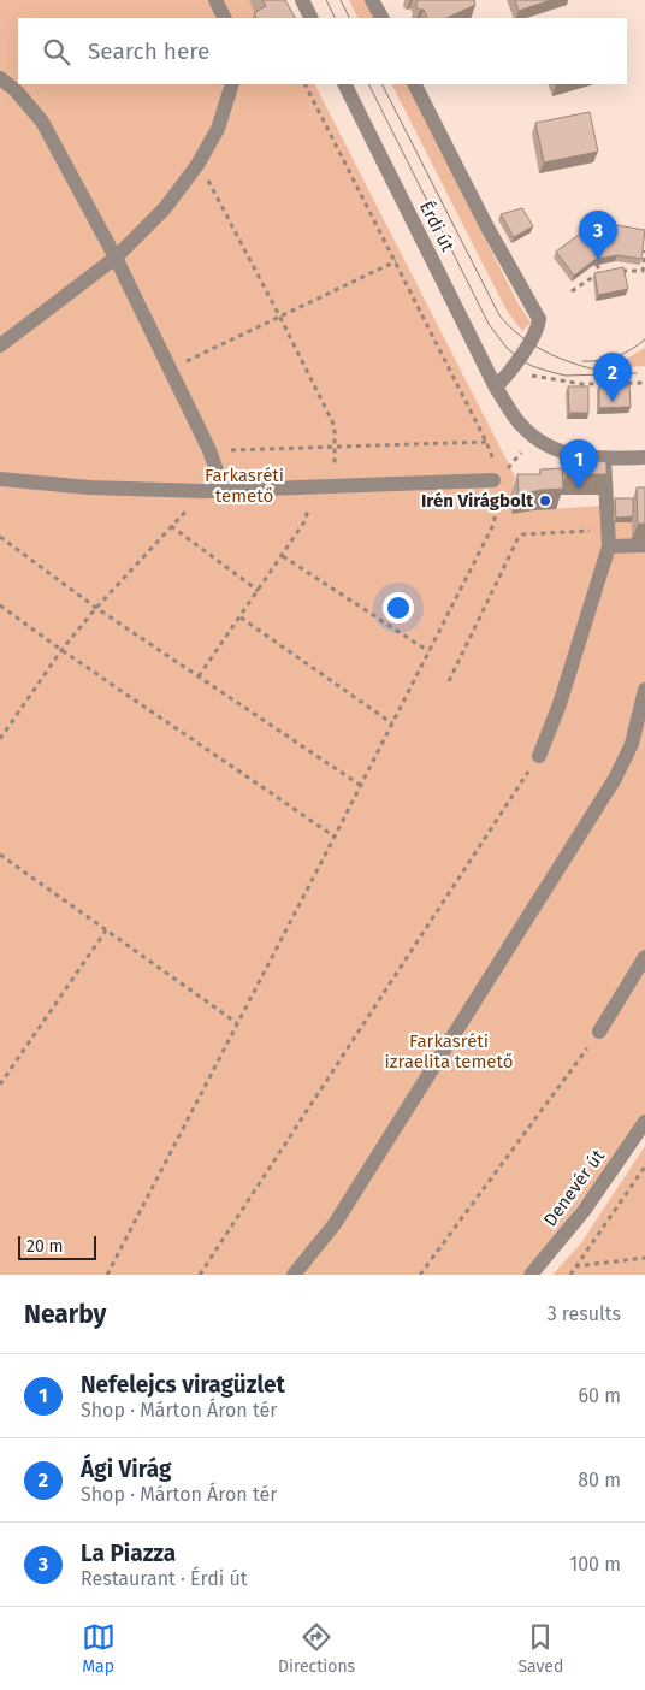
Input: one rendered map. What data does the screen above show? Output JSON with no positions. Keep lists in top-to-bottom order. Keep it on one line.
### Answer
{"streets":{"street":["Érdi út","Denevér út"]},"parks":["Farkasréti temető","Farkasréti izraelita temető"],"places":["Irén Virágbolt"],"scale_bar":"20 m","page":{"search":"Search here","pins":["3","2","1"],"scale":"20 m","heading":["Nearby","3 results"],"list":[{"mark":"1","name":"Nefelejcs viragüzlet","note":"Shop · Márton Áron tér","value":"60 m"},{"mark":"2","name":"Ági Virág","note":"Shop · Márton Áron tér","value":"80 m"},{"mark":"3","name":"La Piazza","note":"Restaurant · Érdi út","value":"100 m"}],"nav":["Map","Directions","Saved"]}}
